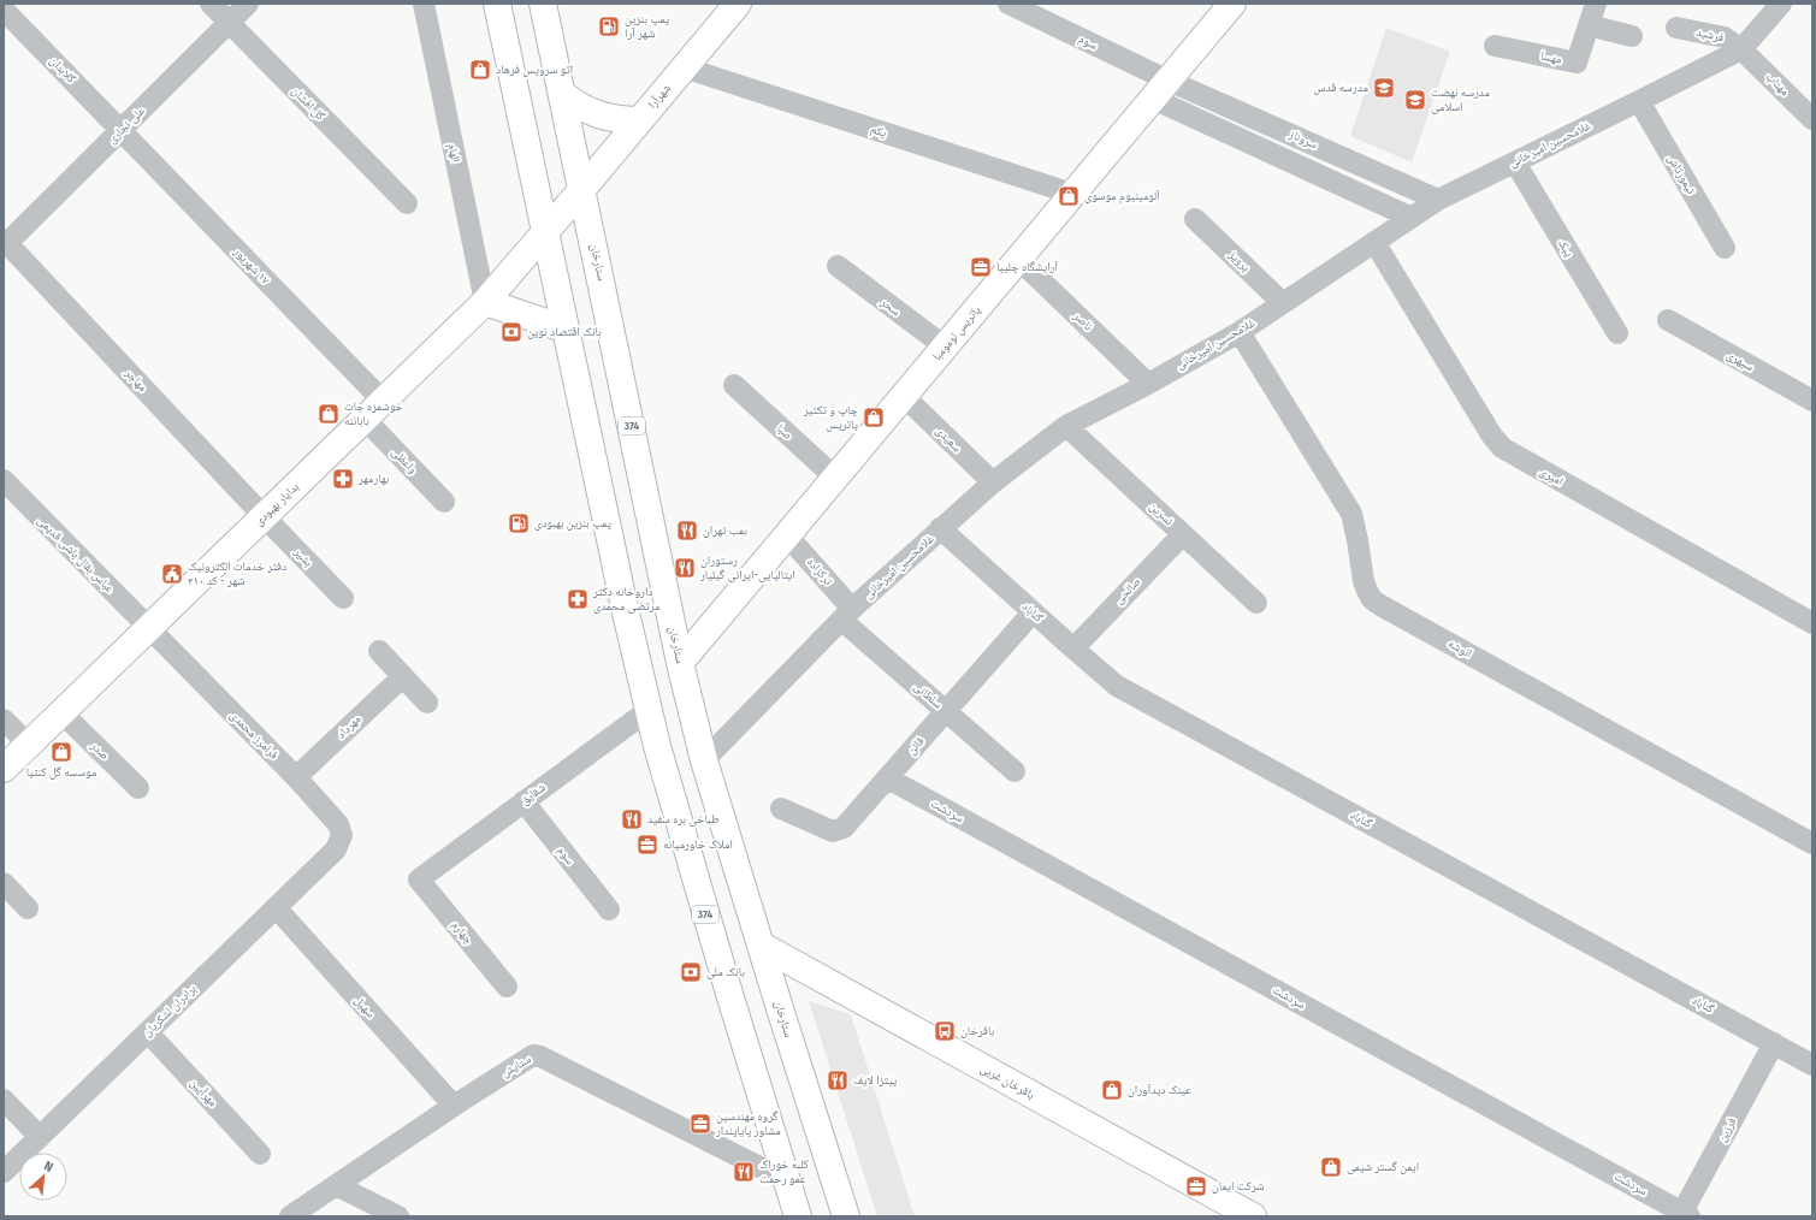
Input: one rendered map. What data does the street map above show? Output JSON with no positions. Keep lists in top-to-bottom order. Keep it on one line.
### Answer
{"streets":{"main road":["شهرآرا","ستارخان","پاتریس لومومبا","374","بدایار بهبودی","باقرخان غربی"],"street":["فرشید","سوم","مهسا","گلابدان","مهتاب","گل افشان","علی نجاری","یکم","سروناز","غلامحسین امیرخانی","الهام","تیمورتاش","پیک","پرویز","١٧ شهریور","سحر","ناصر","سپهری","مهاجر","صبا","سعیدی","واعظی","امیری","نسرین","عباس بقال باشی قدیمی","بشیر","ترکزاده","صالحی","گناباد","انوشه","سلطانی","مهرداد","فرامرز محمدی","قائن","صدر","شقایق","سردشت","چهارم","سهیل","برادران لشکریان","ستایش","مهرآیین","فرزین"]},"crossings":[["فرشید","مهتاب"],["فرشید","غلامحسین امیرخانی"],["سوم","سروناز"],["سوم","پاتریس لومومبا"],["سوم","شقایق"],["گلابدان","علی نجاری"],["گلابدان","١٧ شهریور"],["مهتاب","غلامحسین امیرخانی"],["شهرآرا","یکم"],["شهرآرا","ستارخان"],["شهرآرا","374"],["شهرآرا","بدایار بهبودی"],["گل افشان","علی نجاری"],["علی نجاری","١٧ شهریور"],["علی نجاری","مهاجر"],["یکم","پاتریس لومومبا"],["سروناز","غلامحسین امیرخانی"],["سروناز","پاتریس لومومبا"],["غلامحسین امیرخانی","تیمورتاش"],["غلامحسین امیرخانی","پیک"],["غلامحسین امیرخانی","پرویز"],["غلامحسین امیرخانی","ستارخان"],["غلامحسین امیرخانی","ناصر"],["غلامحسین امیرخانی","سعیدی"],["غلامحسین امیرخانی","امیری"],["غلامحسین امیرخانی","نسرین"],["غلامحسین امیرخانی","ترکزاده"],["غلامحسین امیرخانی","گناباد"],["غلامحسین امیرخانی","انوشه"],["غلامحسین امیرخانی","سلطانی"],["الهام","بدایار بهبودی"],["ستارخان","پاتریس لومومبا"],["ستارخان","باقرخان غربی"],["١٧ شهریور","واعظی"],["١٧ شهریور","بدایار بهبودی"],["سحر","پاتریس لومومبا"],["ناصر","پاتریس لومومبا"],["پاتریس لومومبا","صبا"],["پاتریس لومومبا","سعیدی"],["پاتریس لومومبا","ترکزاده"],["مهاجر","بدایار بهبودی"],["مهاجر","بشیر"],["374","بدایار بهبودی"],["374","شقایق"],["374","ستایش"],["واعظی","بدایار بهبودی"],["بدایار بهبودی","عباس بقال باشی قدیمی"],["بدایار بهبودی","بشیر"],["بدایار بهبودی","فرامرز محمدی"],["بدایار بهبودی","صدر"],["نسرین","صالحی"],["عباس بقال باشی قدیمی","فرامرز محمدی"],["ترکزاده","سلطانی"],["صالحی","گناباد"],["گناباد","قائن"],["گناباد","فرزین"],["سلطانی","قائن"],["مهرداد","فرامرز محمدی"],["فرامرز محمدی","برادران لشکریان"],["قائن","سردشت"],["شقایق","چهارم"],["سردشت","فرزین"],["سهیل","برادران لشکریان"],["سهیل","ستایش"],["برادران لشکریان","مهرآیین"]],"places":{"fuel station":["پمپ بنزین شهر آرا","پمپ بنزین بهبودی"],"shop":["اتو سرویس فرهاد","آلومینیوم موسوی","خوشمزه جات باباننه","چاپ و تکثیر پاتریس","موسسه گل کنتیا","عینک دیدآوران","ایمن گستر شیمی"],"school or university":["مدرسه قدس","مدرسه نهضت اسلامی"],"office":["آرایشگاه چلیپا","املاک خاورمیانه","گروه مهندسین مشاور پایاپندار","شرکت ایمان"],"bank":["بانک اقتصاد نوین","بانک ملی"],"pharmacy":["بهارمهر","داروخانه دکتر مرتضی محمدی"],"restaurant":["بمب تهران","رستوران ایتالیایی-ایرانی گیلیار","طباخی بره سفید","پیتزا لایف","کلبه خوراک عمو رحمت"],"public building":["دفتر خدمات الکترونیک شهر - کد ۲۱۰"],"bus stop":["باقرخان"]},"north":"top right"}
